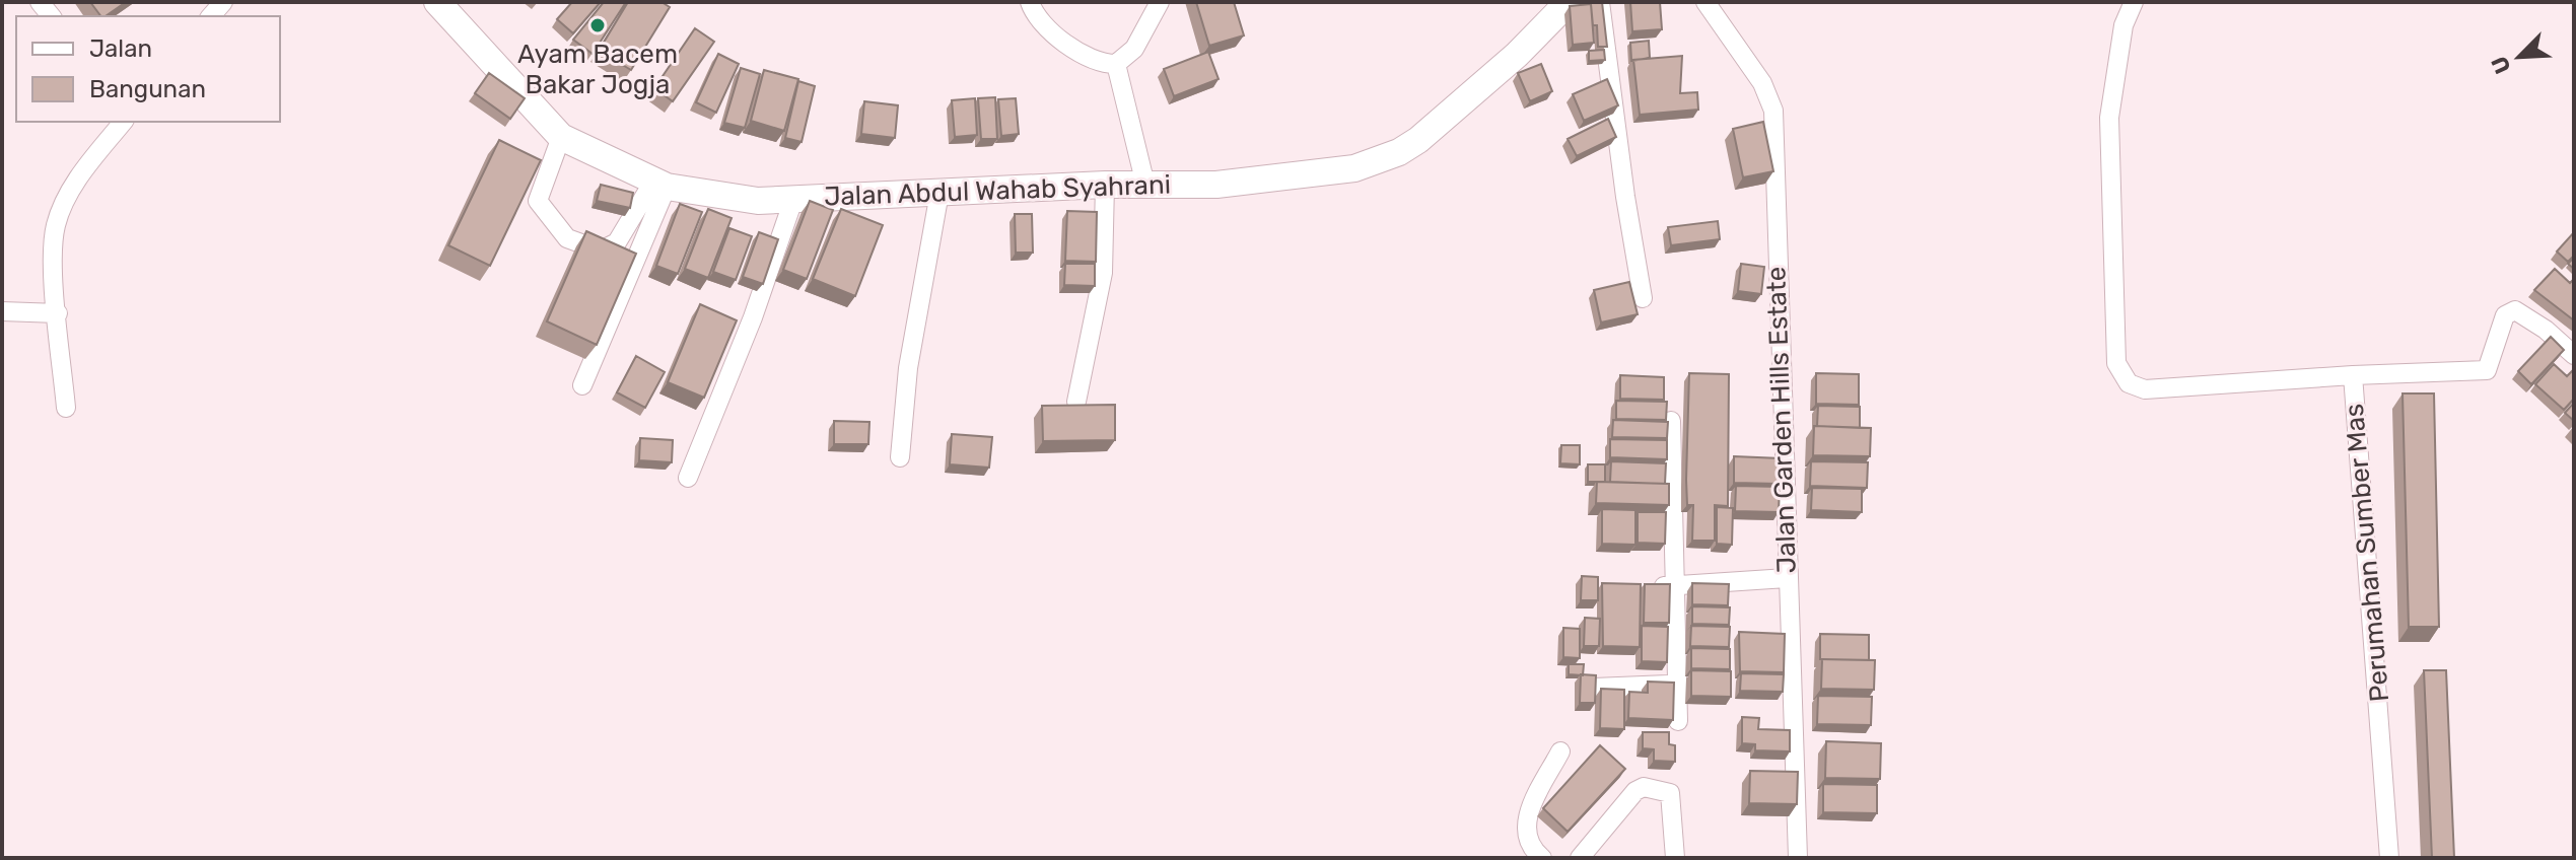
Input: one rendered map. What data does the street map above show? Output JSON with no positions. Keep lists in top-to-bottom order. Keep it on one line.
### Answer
{"streets":{"highway":["Jalan Abdul Wahab Syahrani"],"street":["Jalan Garden Hills Estate","Perumahan Sumber Mas"]},"places":["Ayam Bacem Bakar Jogja"],"legend":["Jalan","Bangunan"],"north":"bottom left"}
